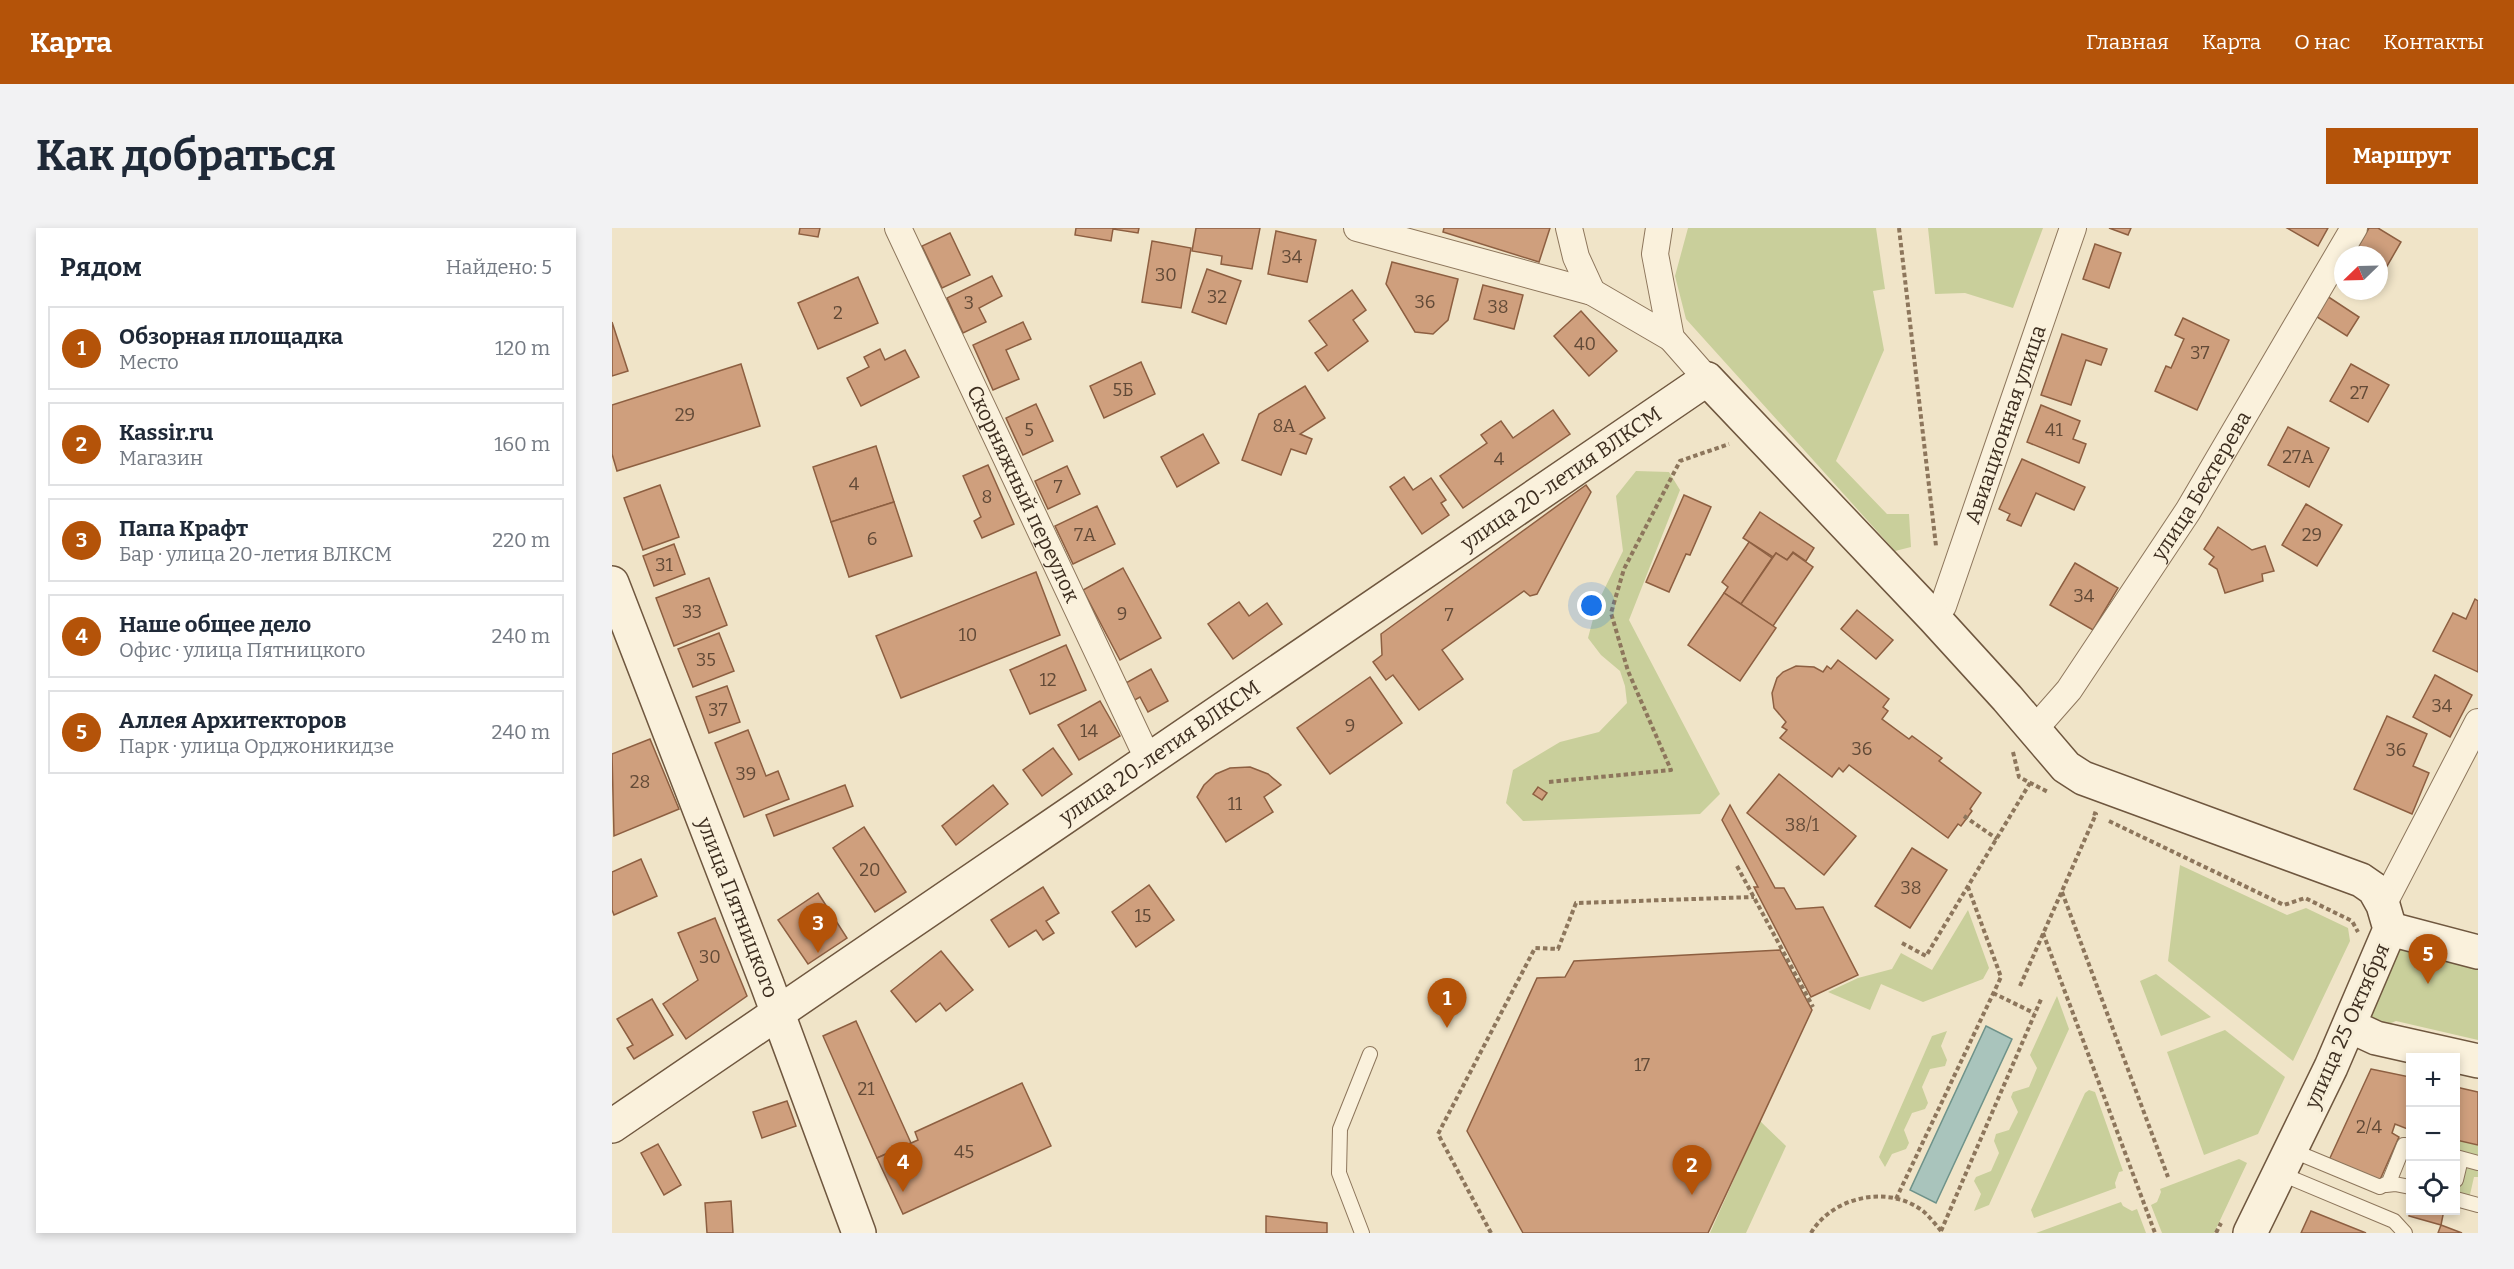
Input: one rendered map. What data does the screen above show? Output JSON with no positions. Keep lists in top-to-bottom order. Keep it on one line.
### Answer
{"streets":{"street":["Авиационная улица","улица 20-летия ВЛКСМ","улица Бехтерева","Скорняжный переулок","улица Пятницкого","улица 25 Октября"]},"crossings":[["улица 20-летия ВЛКСМ","Скорняжный переулок"],["улица 20-летия ВЛКСМ","улица Пятницкого"]],"house_numbers":["34","30","32","36","3","38","2","40","37","5Б","27","29","8А","5","41","27А","4","4","7","8","7А","29","6","31","34","33","9","7","10","35","12","34","37","9","14","36","36","39","28","11","38/1","20","38","15","30","17","21","2/4","45"],"north":"bottom left","page":{"header":"Карта","nav":["Главная","Карта","О нас","Контакты"],"buttons":"Маршрут","title":"Как добраться","heading":["Рядом","Найдено: 5"],"list":[{"mark":"1","name":"Обзорная площадка","note":"Место","value":"120 m"},{"mark":"2","name":"Kassir.ru","note":"Магазин","value":"160 m"},{"mark":"3","name":"Папа Крафт","note":"Бар · улица 20-летия ВЛКСМ","value":"220 m"},{"mark":"4","name":"Наше общее дело","note":"Офис · улица Пятницкого","value":"240 m"},{"mark":"5","name":"Аллея Архитекторов","note":"Парк · улица Орджоникидзе","value":"240 m"}],"pins":["3","5","1","4","2"],"map_buttons":["+","−"]}}
